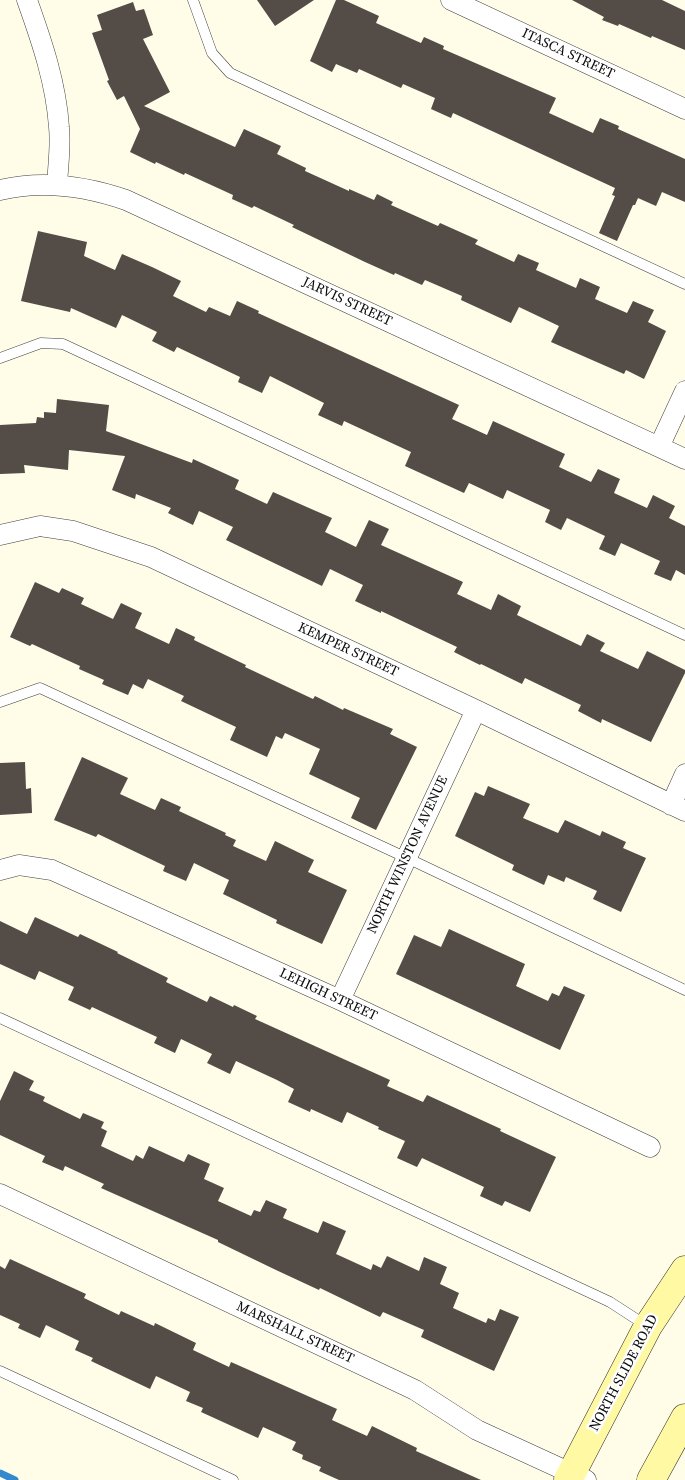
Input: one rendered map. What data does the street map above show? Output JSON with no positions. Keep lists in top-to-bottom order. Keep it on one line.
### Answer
{"streets":{"main road":["NORTH SLIDE ROAD"],"street":["ITASCA STREET","JARVIS STREET","KEMPER STREET","NORTH WINSTON AVENUE","LEHIGH STREET","MARSHALL STREET"]},"crossings":[["KEMPER STREET","NORTH WINSTON AVENUE"],["NORTH WINSTON AVENUE","LEHIGH STREET"],["MARSHALL STREET","NORTH SLIDE ROAD"]]}
